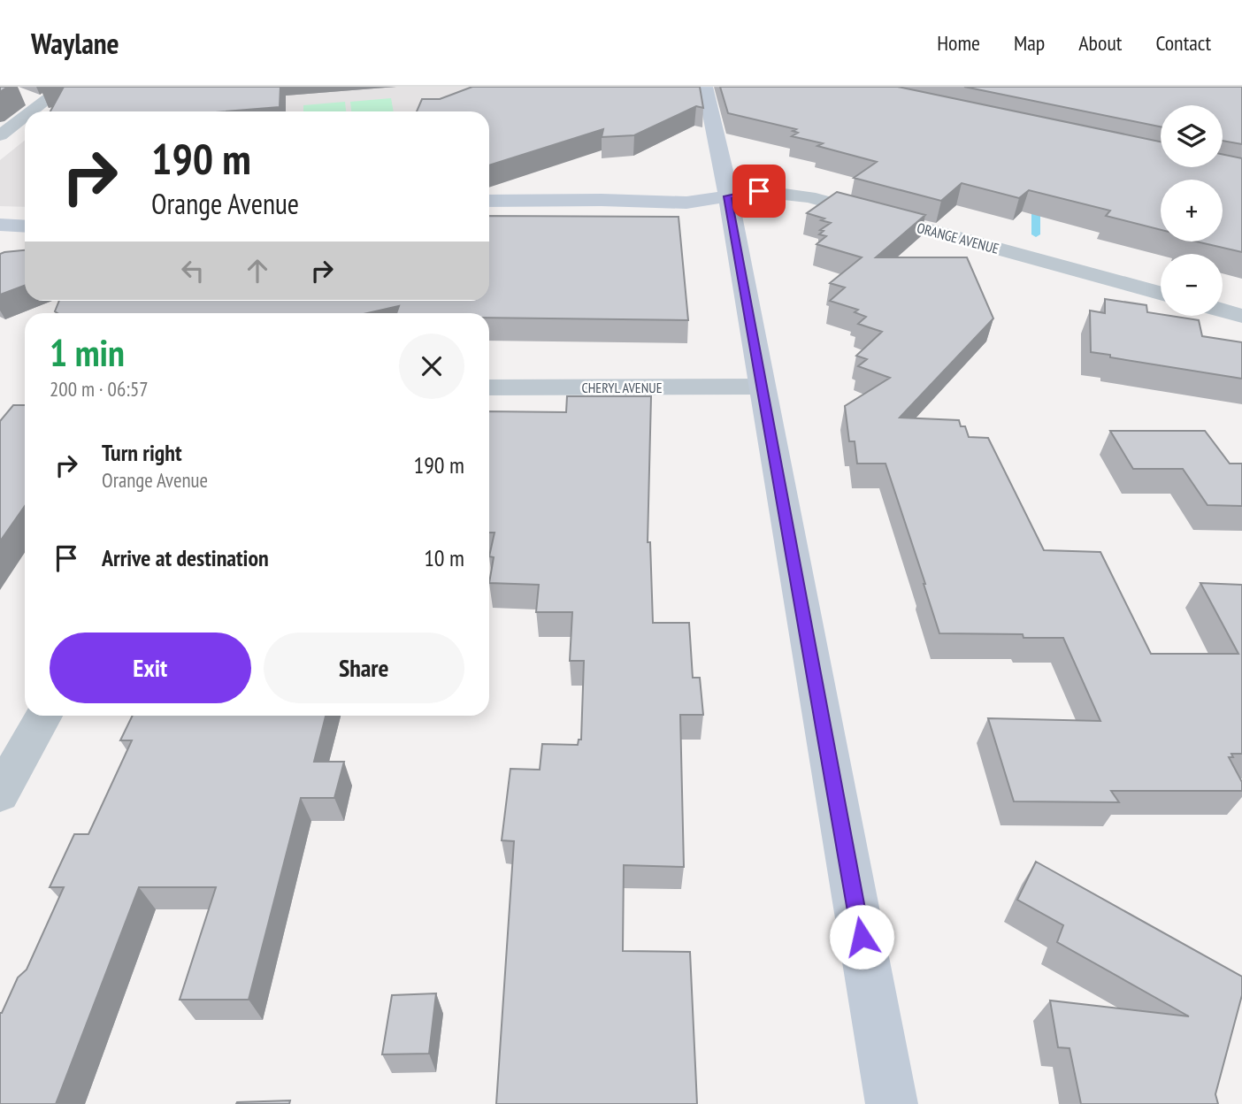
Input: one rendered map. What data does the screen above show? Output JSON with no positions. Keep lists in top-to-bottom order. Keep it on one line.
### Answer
{"streets":{"main road":["ORANGE AVENUE"],"street":["CHERYL AVENUE"]},"page":{"header":"Waylane","nav":["Home","Map","About","Contact"],"map_buttons":["+","−"],"turn":["190 m","Orange Avenue"],"heading":["1 min","200 m · 06:57"],"list":[{"name":"Turn right","note":"Orange Avenue","value":"190 m"},{"name":"Arrive at destination","value":"10 m"}],"buttons":["Exit","Share"]}}
